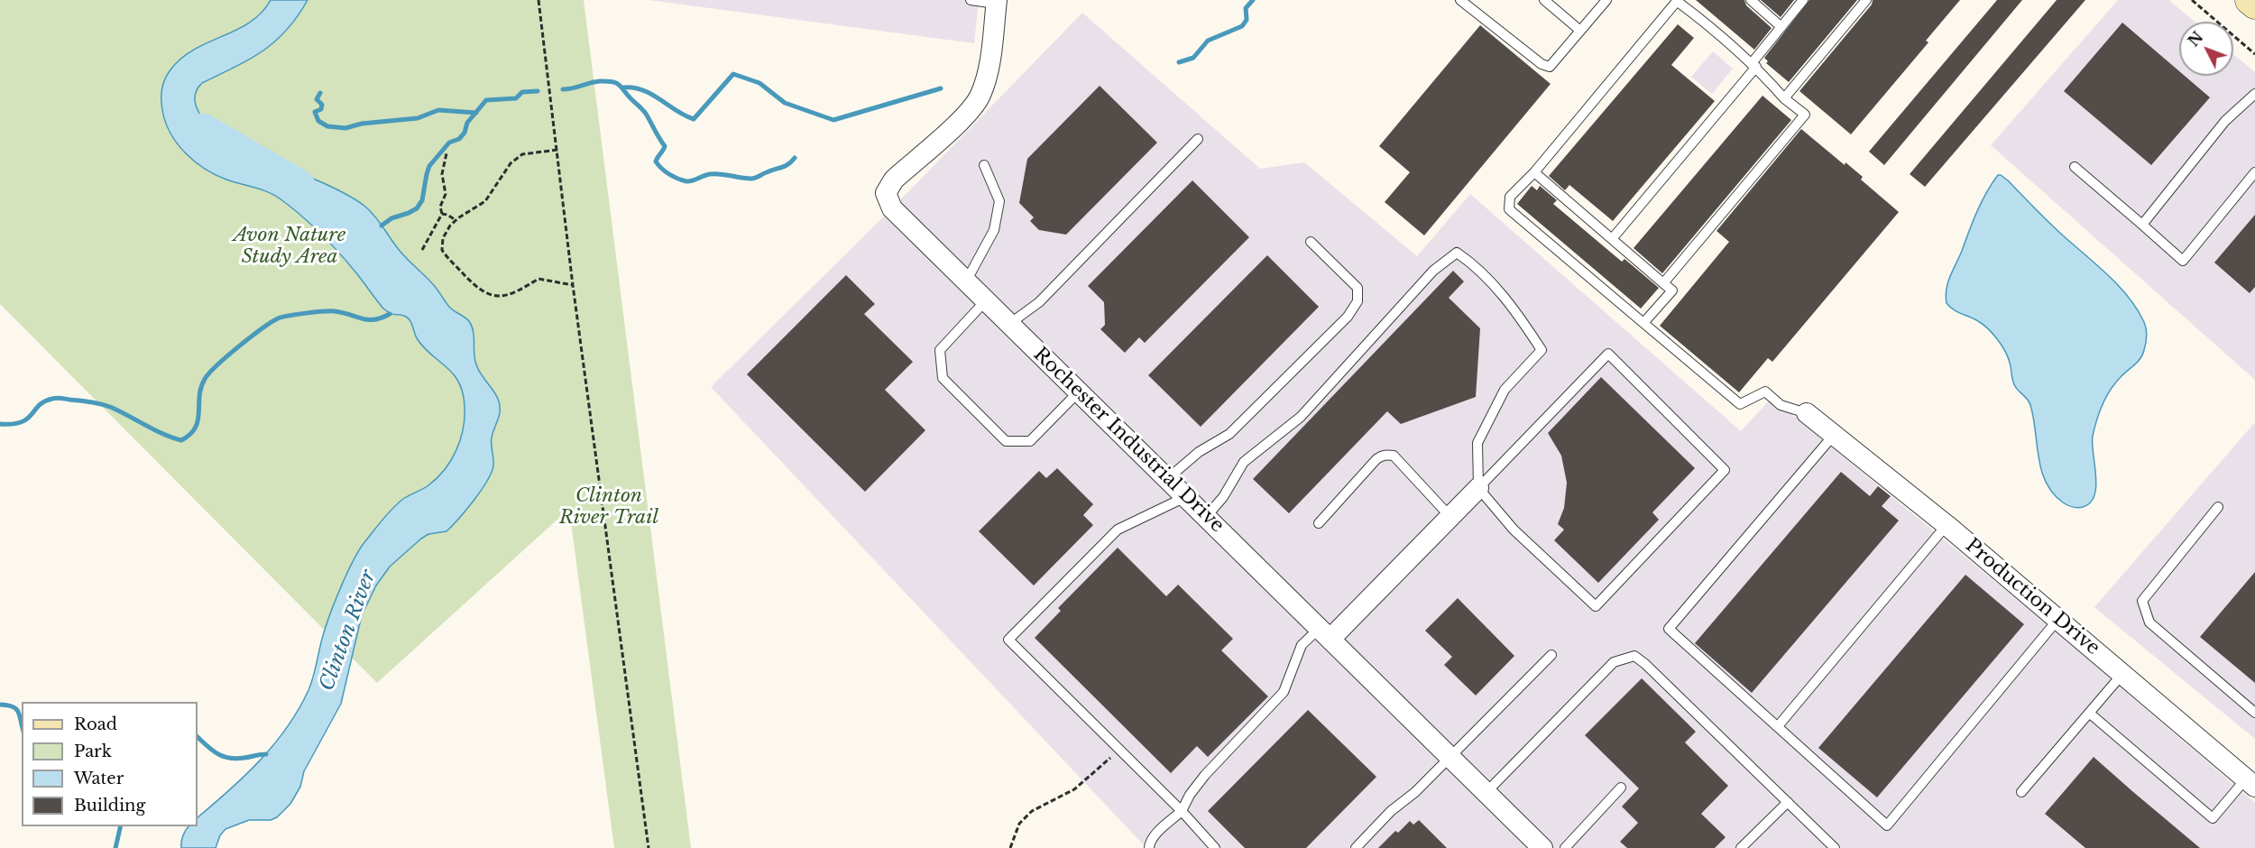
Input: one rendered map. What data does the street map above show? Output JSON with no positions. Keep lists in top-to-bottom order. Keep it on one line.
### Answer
{"streets":{"street":["Rochester Industrial Drive","Production Drive"]},"water":["Clinton River"],"parks":["Avon Nature Study Area","Clinton River Trail"],"legend":["Road","Park","Water","Building"],"north":"top left"}
